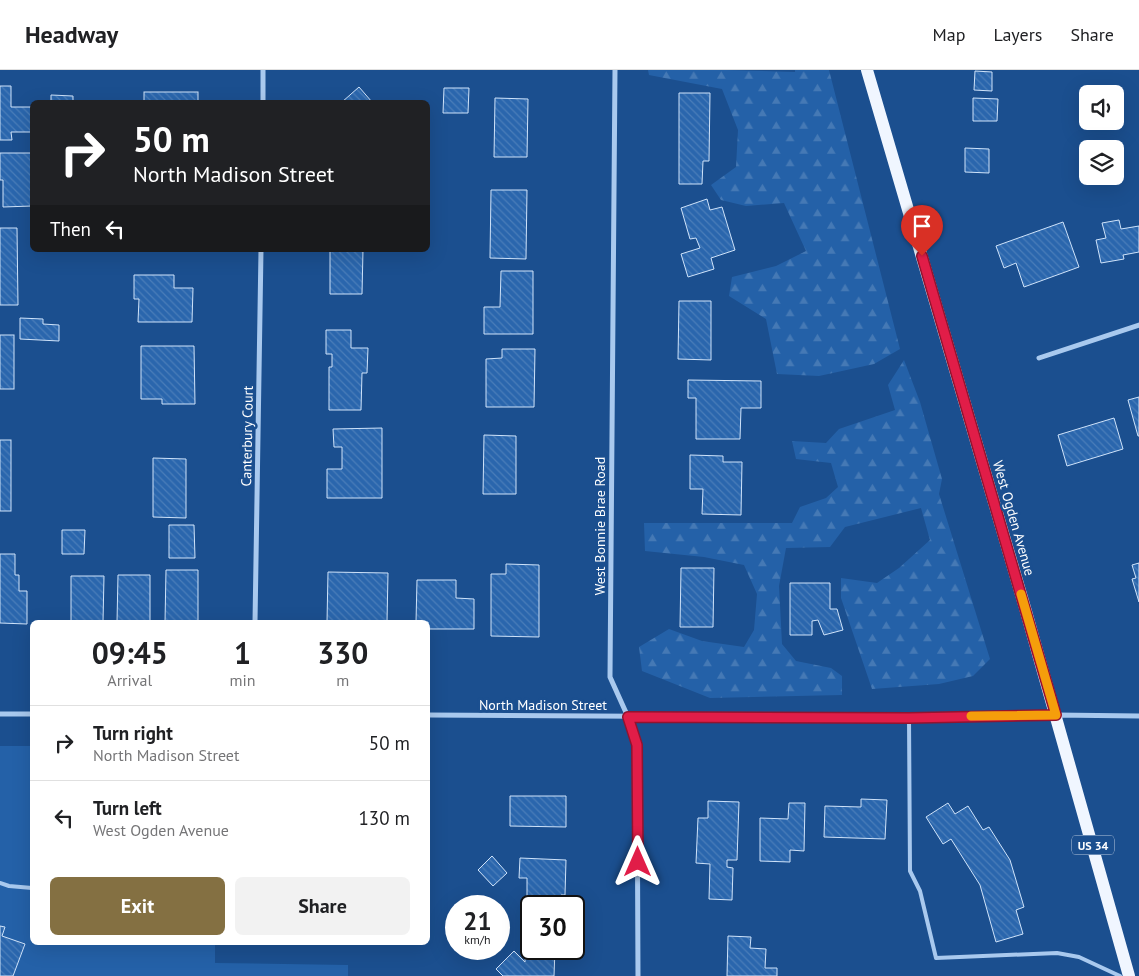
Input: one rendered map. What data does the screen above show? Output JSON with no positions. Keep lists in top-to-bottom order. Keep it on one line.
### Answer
{"streets":{"main road":["West Ogden Avenue","US 34"],"street":["Canterbury Court","West Bonnie Brae Road","North Madison Street"]},"crossings":[["West Ogden Avenue","North Madison Street"],["West Bonnie Brae Road","North Madison Street"]],"page":{"header":"Headway","nav":["Map","Layers","Share"],"turn":["50 m","North Madison Street"],"then":"Then","eta":["09:45","Arrival","1","min","330","m"],"list":[{"name":"Turn right","note":"North Madison Street","value":"50 m"},{"name":"Turn left","note":"West Ogden Avenue","value":"130 m"}],"buttons":["Exit","Share"],"speed":"21 km/h","limit":"30"}}
